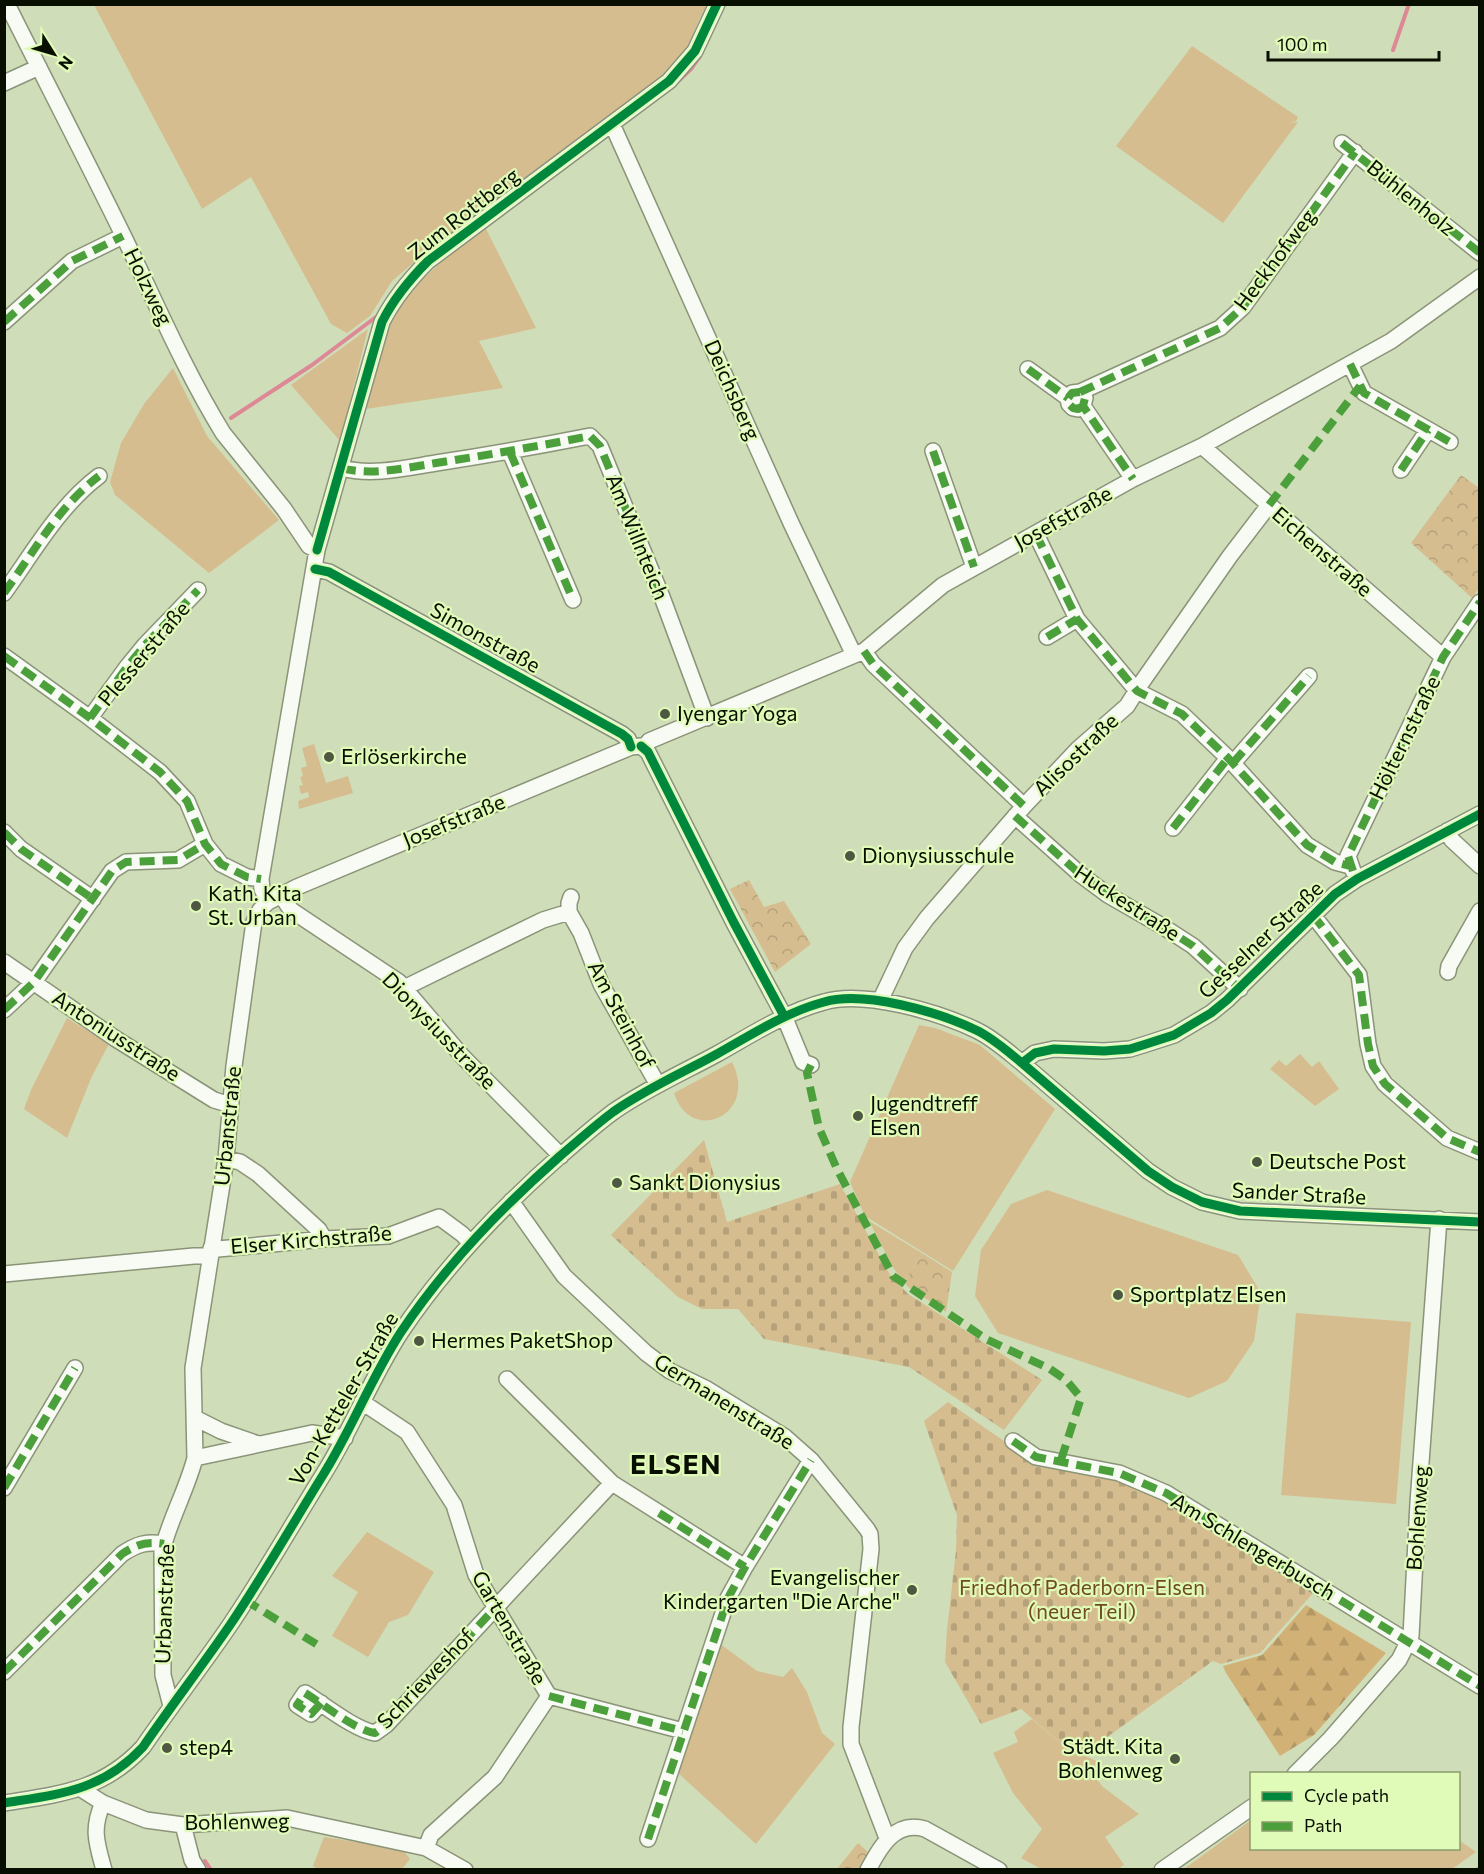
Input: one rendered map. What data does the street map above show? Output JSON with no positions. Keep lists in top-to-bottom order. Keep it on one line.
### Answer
{"streets":{"street":["Bühlenholz","Zum Rottberg","Heckhofweg","Holzweg","Deichsberg","Josefstraße","Am Willnteich","Eichenstraße","Simonstraße","Plesserstraße","Hölternstraße","Alisostraße","Huckestraße","Gesselner Straße","Am Steinhof","Dionysiusstraße","Antoniusstraße","Urbanstraße","Sander Straße","Elser Kirchstraße","Von-Ketteler-Straße","Germanenstraße","Bohlenweg","Am Schlengerbusch","Gartenstraße","Schrieweshof"]},"crossings":[["Bühlenholz","Heckhofweg"],["Zum Rottberg","Holzweg"],["Zum Rottberg","Deichsberg"],["Zum Rottberg","Am Willnteich"],["Deichsberg","Josefstraße"],["Deichsberg","Huckestraße"],["Josefstraße","Am Willnteich"],["Josefstraße","Eichenstraße"],["Josefstraße","Simonstraße"],["Josefstraße","Huckestraße"],["Josefstraße","Dionysiusstraße"],["Josefstraße","Urbanstraße"],["Eichenstraße","Hölternstraße"],["Eichenstraße","Alisostraße"],["Simonstraße","Von-Ketteler-Straße"],["Hölternstraße","Gesselner Straße"],["Alisostraße","Huckestraße"],["Alisostraße","Von-Ketteler-Straße"],["Huckestraße","Gesselner Straße"],["Gesselner Straße","Sander Straße"],["Gesselner Straße","Von-Ketteler-Straße"],["Am Steinhof","Dionysiusstraße"],["Am Steinhof","Von-Ketteler-Straße"],["Dionysiusstraße","Urbanstraße"],["Dionysiusstraße","Von-Ketteler-Straße"],["Antoniusstraße","Urbanstraße"],["Urbanstraße","Elser Kirchstraße"],["Urbanstraße","Von-Ketteler-Straße"],["Sander Straße","Von-Ketteler-Straße"],["Sander Straße","Bohlenweg"],["Elser Kirchstraße","Von-Ketteler-Straße"],["Von-Ketteler-Straße","Germanenstraße"],["Von-Ketteler-Straße","Bohlenweg"],["Von-Ketteler-Straße","Gartenstraße"],["Bohlenweg","Am Schlengerbusch"],["Bohlenweg","Gartenstraße"],["Gartenstraße","Schrieweshof"]],"districts":["ELSEN"],"parks":["Friedhof Paderborn-Elsen (neuer Teil)"],"places":["Iyengar Yoga","Erlöserkirche","Dionysiusschule","Kath. Kita St. Urban","Jugendtreff Elsen","Deutsche Post","Sankt Dionysius","Sportplatz Elsen","Hermes PaketShop","Evangelischer Kindergarten \"Die Arche\"","step4","Städt. Kita Bohlenweg"],"legend":["Cycle path","Path"],"scale_bar":"100 m","north":"bottom right"}
